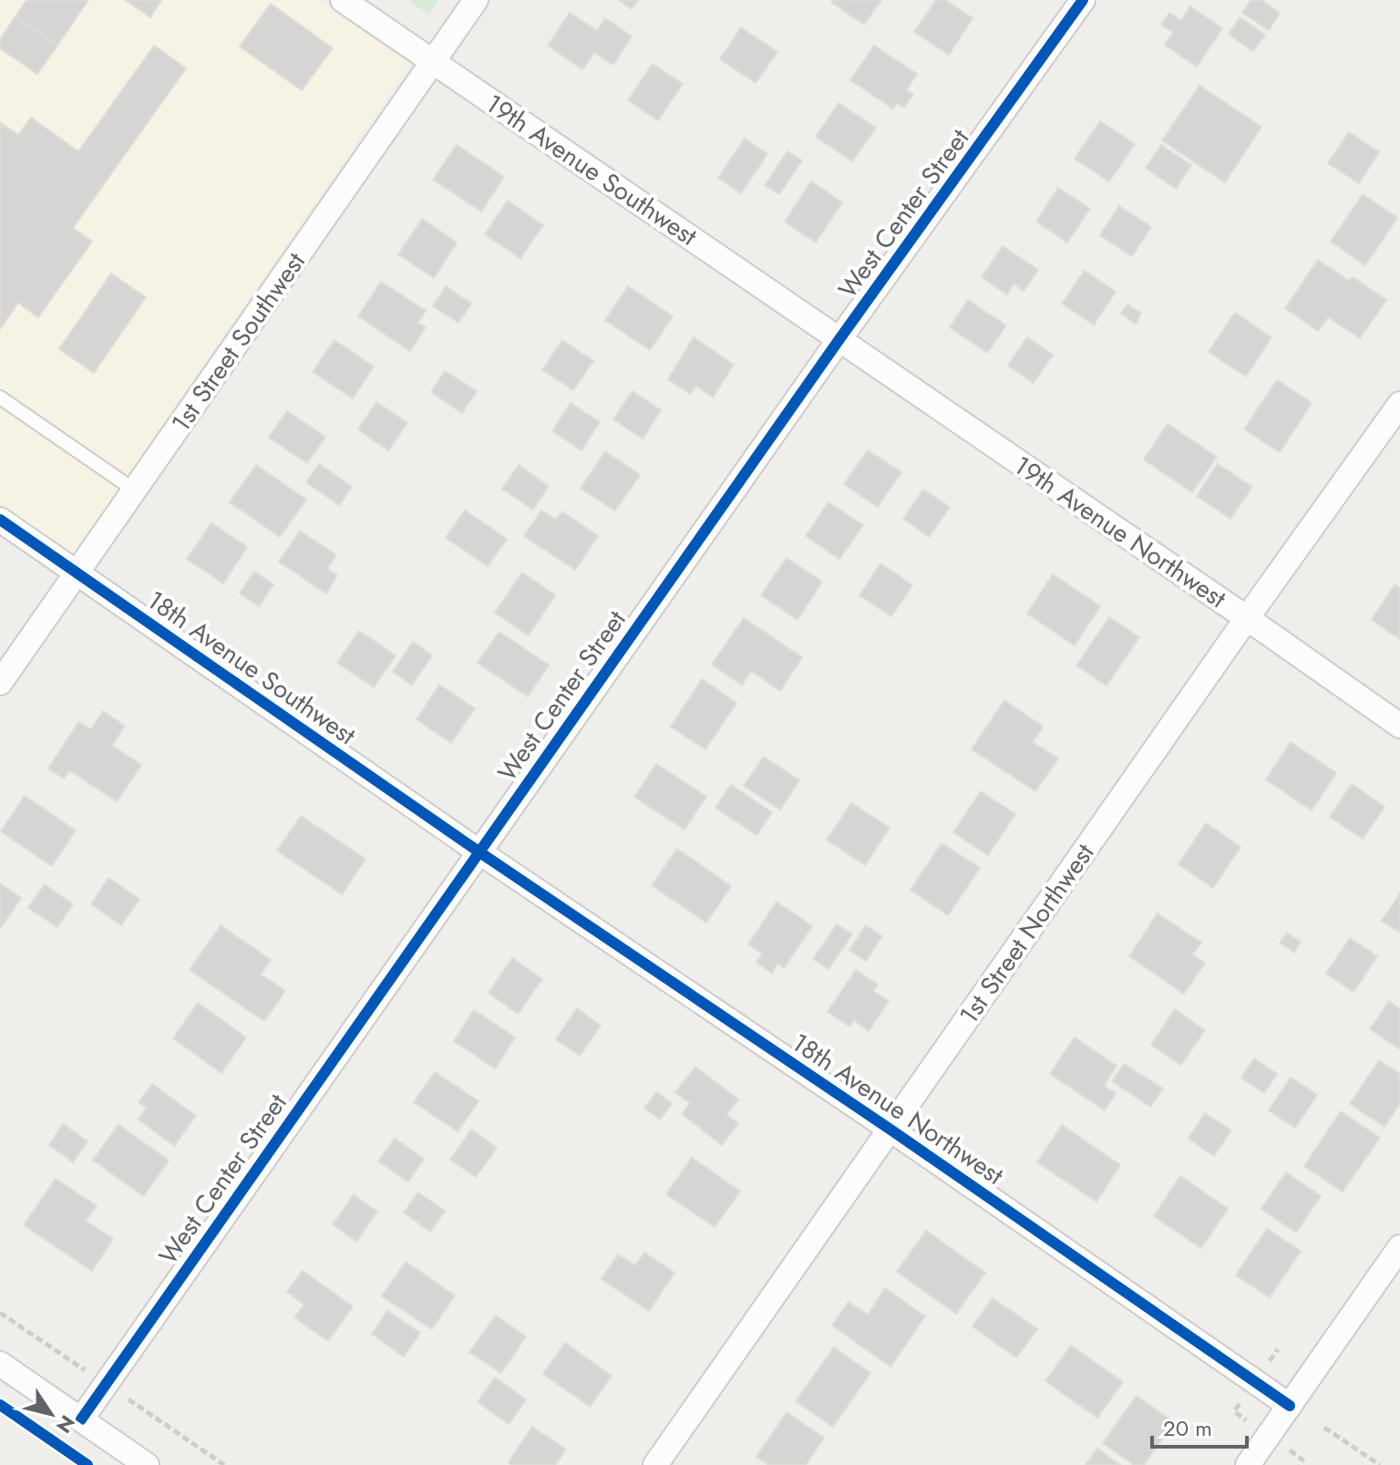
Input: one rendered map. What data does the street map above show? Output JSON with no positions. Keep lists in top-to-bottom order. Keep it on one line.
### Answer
{"streets":{"street":["19th Avenue Southwest","West Center Street","1st Street Southwest","19th Avenue Northwest","18th Avenue Southwest","1st Street Northwest","18th Avenue Northwest"]},"crossings":[["19th Avenue Southwest","West Center Street"],["19th Avenue Southwest","1st Street Southwest"],["19th Avenue Southwest","19th Avenue Northwest"],["West Center Street","19th Avenue Northwest"],["West Center Street","18th Avenue Southwest"],["West Center Street","18th Avenue Northwest"],["1st Street Southwest","18th Avenue Southwest"],["19th Avenue Northwest","1st Street Northwest"],["18th Avenue Southwest","18th Avenue Northwest"],["1st Street Northwest","18th Avenue Northwest"]],"scale_bar":"20 m","north":"bottom right"}
